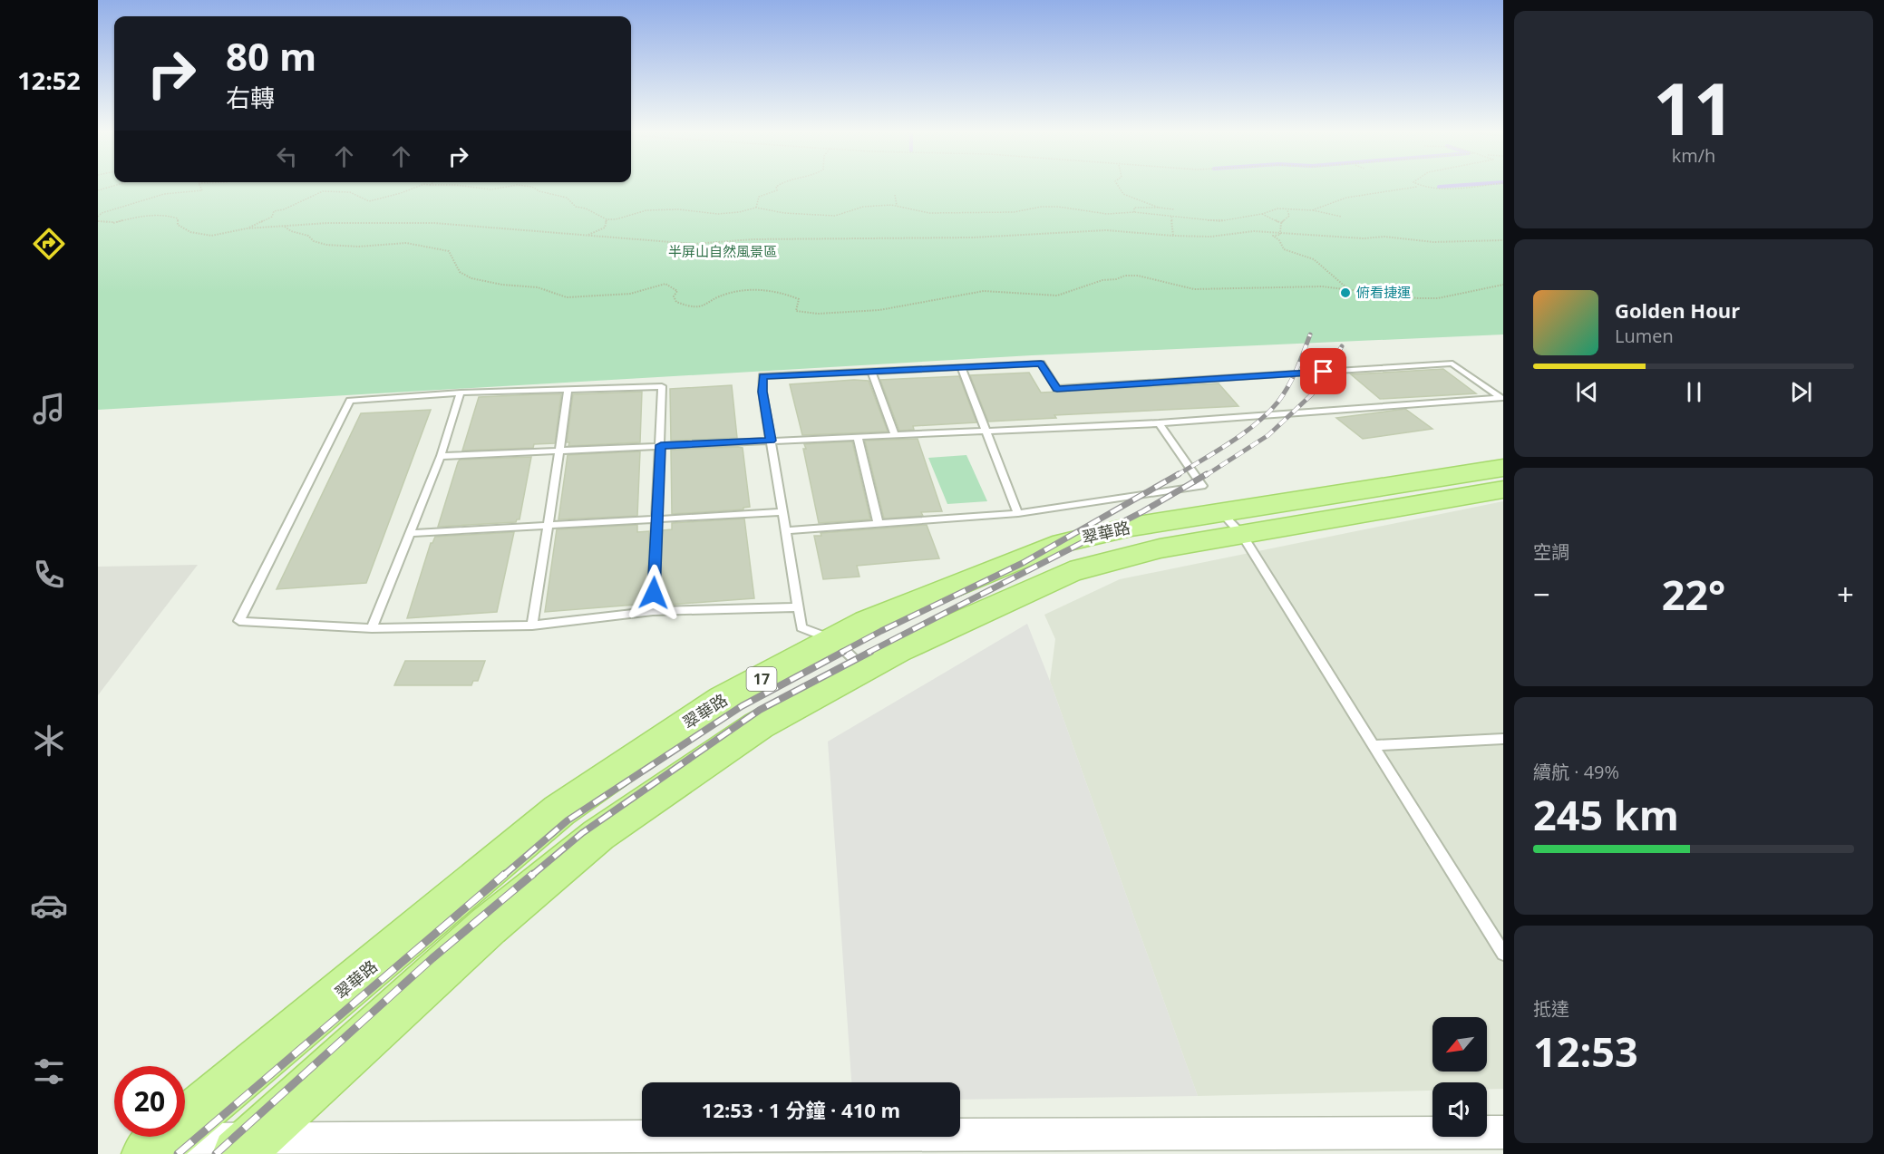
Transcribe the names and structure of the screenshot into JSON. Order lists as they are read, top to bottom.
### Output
{
  "streets": {
    "main road": ["翠華路", "17"]
  },
  "parks": ["半屏山自然風景區"],
  "places": ["俯看捷運"],
  "north": "bottom left",
  "page": {
    "tabs": "12:52",
    "tile": [
      ["11", "km/h"],
      "空調",
      ["續航 · 49%", "245 km"],
      ["抵達", "12:53"]
    ],
    "turn": ["80 m", "右轉"],
    "song": ["Golden Hour", "Lumen"],
    "heat": ["−", "22°", "+"],
    "limit": "20",
    "trip": "12:53 · 1 分鐘 · 410 m"
  }
}
